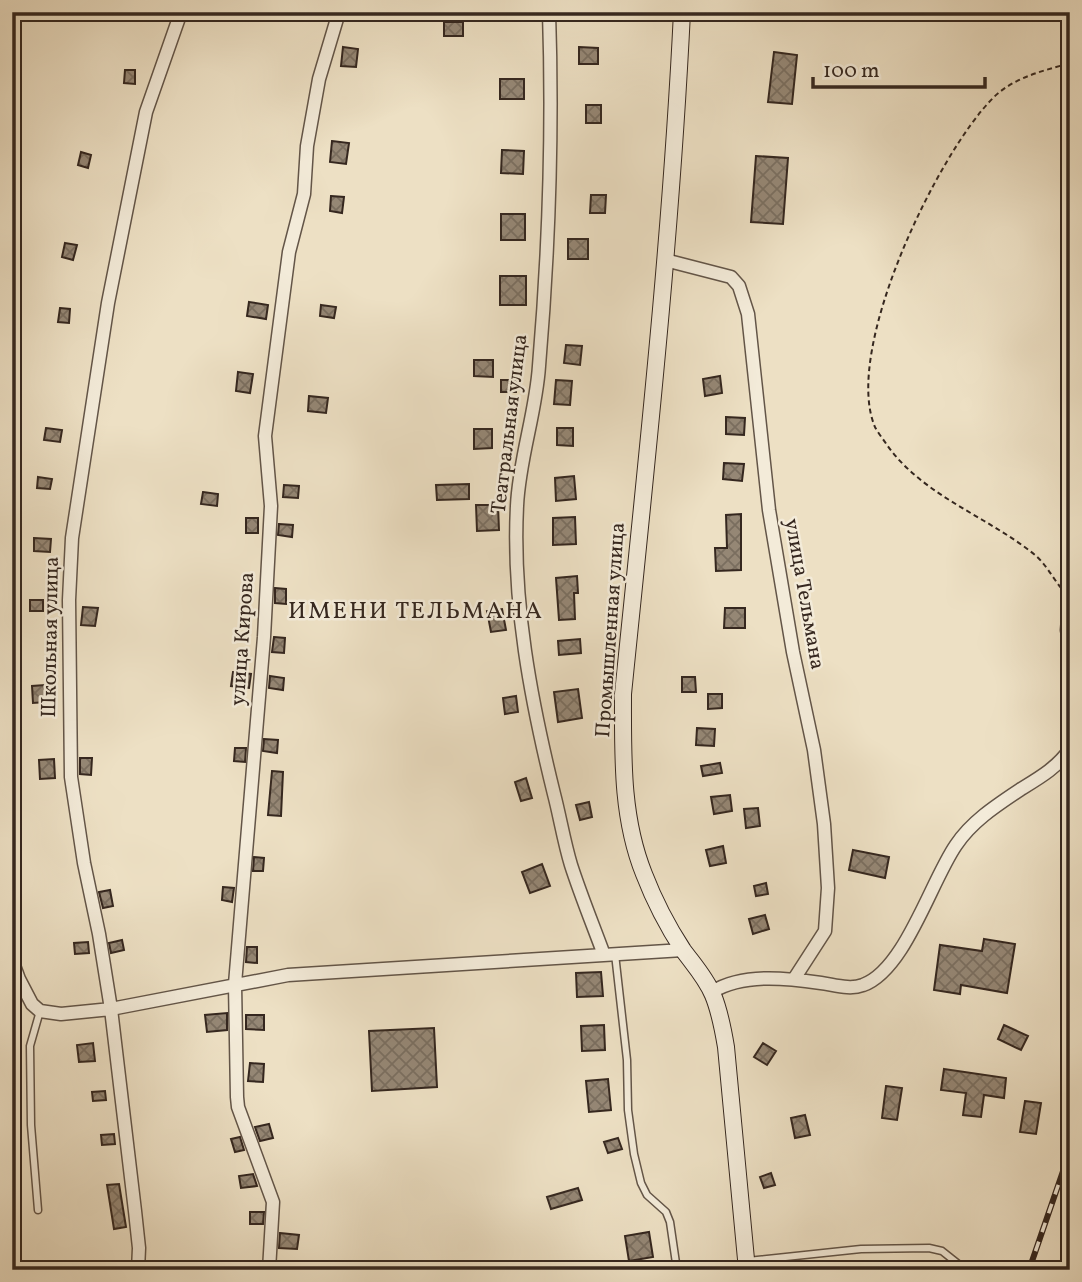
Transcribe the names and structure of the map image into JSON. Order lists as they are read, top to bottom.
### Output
{
  "streets": {
    "street": [
      "Театральная улица",
      "улица Тельмана",
      "Промышленная улица",
      "Школьная улица",
      "улица Кирова"
    ]
  },
  "crossings": [
    ["улица Тельмана", "Промышленная улица"]
  ],
  "districts": ["ИМЕНИ ТЕЛЬМАНА"],
  "scale_bar": "100 m"
}
